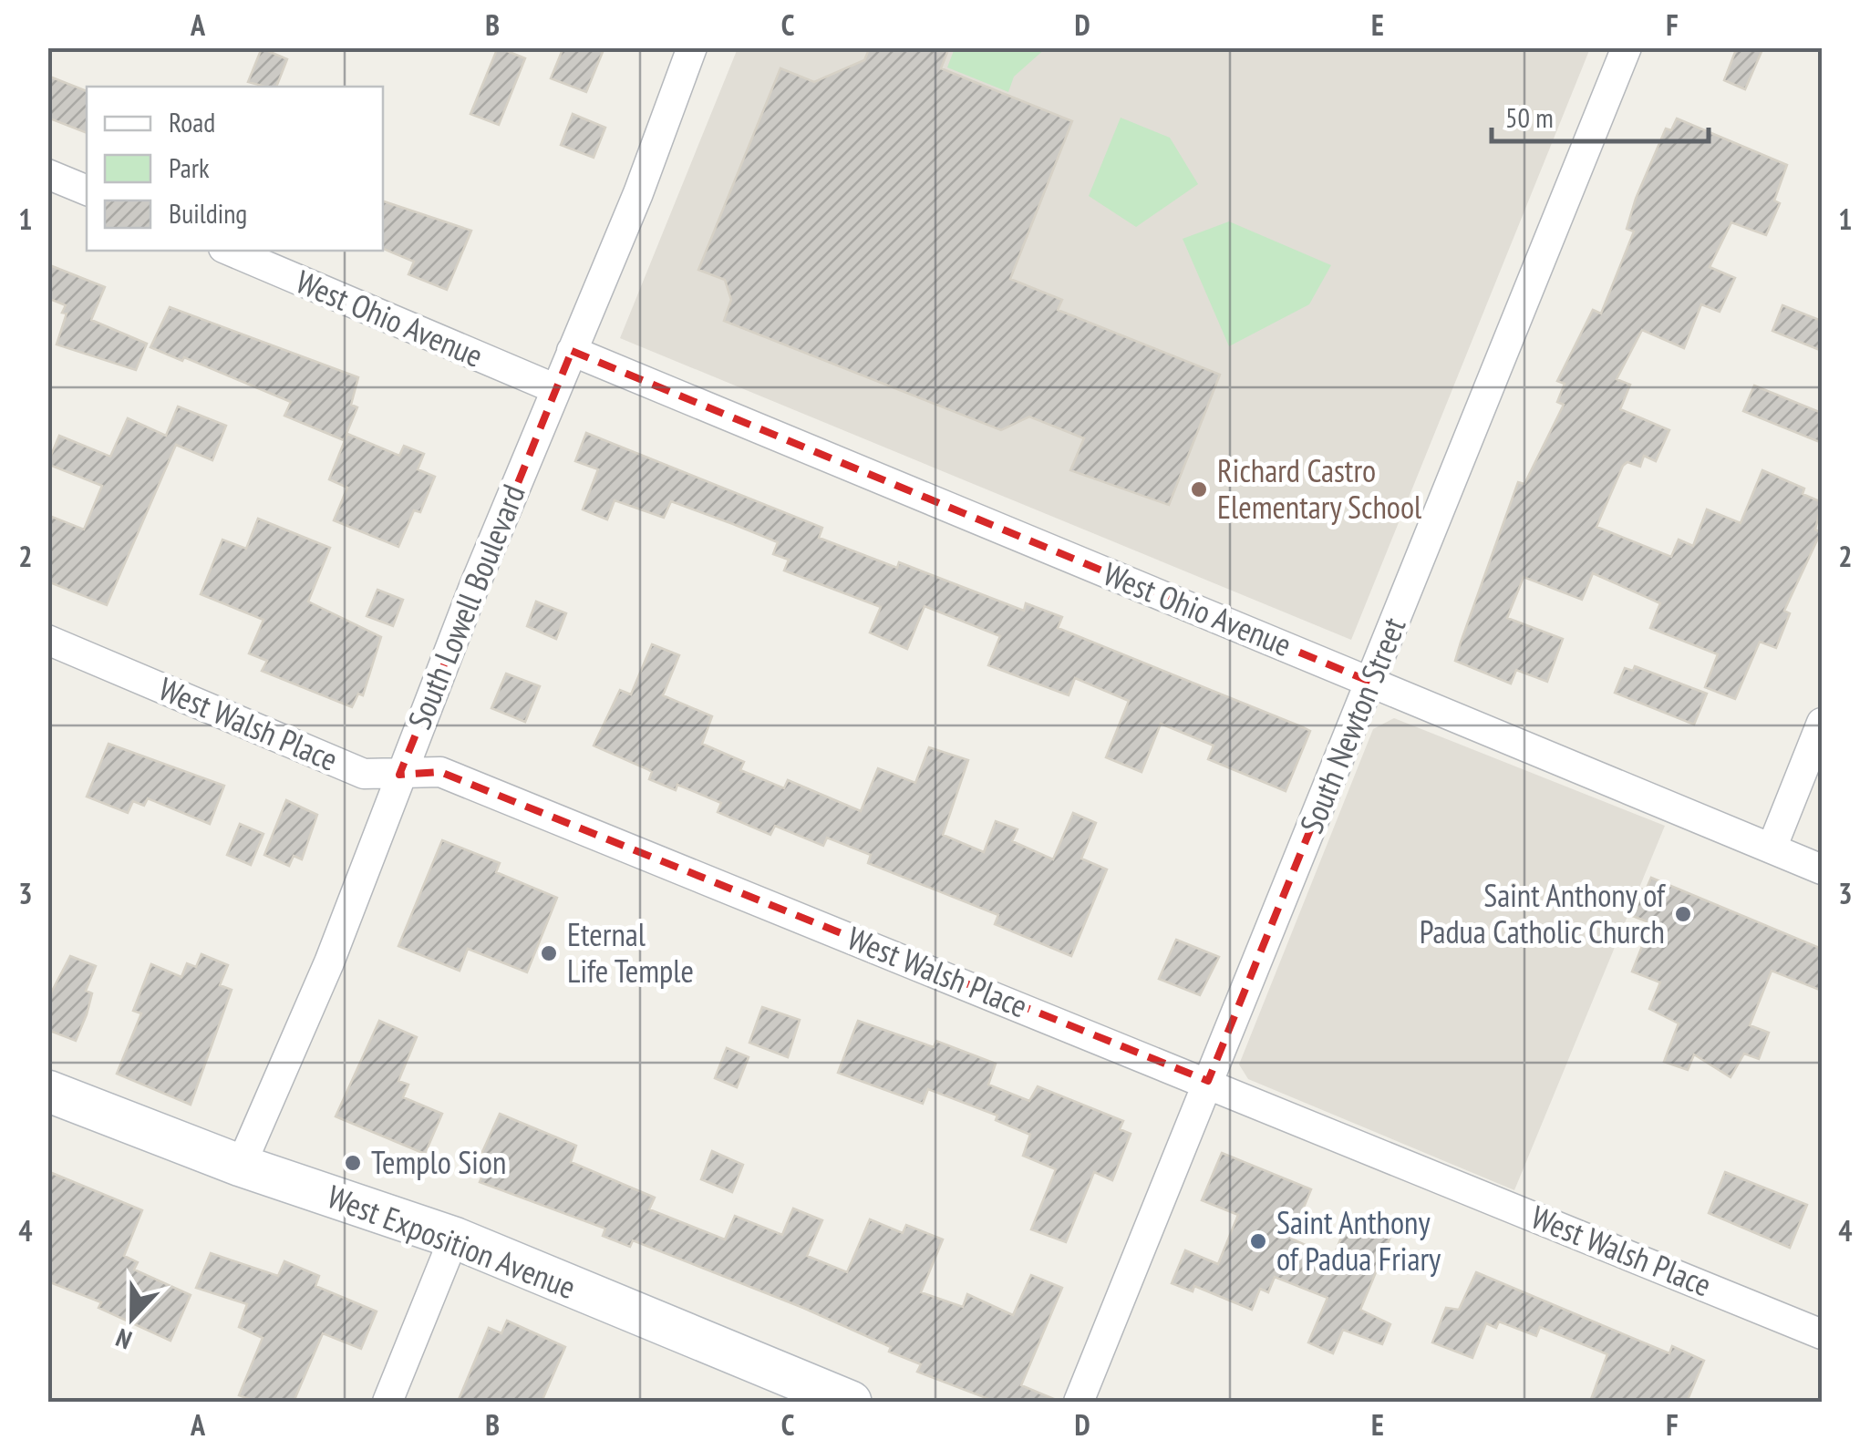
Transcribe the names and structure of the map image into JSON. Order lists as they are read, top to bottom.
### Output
{
  "streets": {
    "street": [
      "West Ohio Avenue",
      "South Lowell Boulevard",
      "West Walsh Place",
      "South Newton Street",
      "West Exposition Avenue"
    ]
  },
  "crossings": [
    ["West Ohio Avenue", "South Lowell Boulevard"],
    ["West Ohio Avenue", "South Newton Street"],
    ["South Lowell Boulevard", "West Walsh Place"],
    ["South Lowell Boulevard", "West Exposition Avenue"],
    ["West Walsh Place", "South Newton Street"]
  ],
  "places": [
    "Richard Castro Elementary School",
    "Saint Anthony of Padua Catholic Church",
    "Eternal Life Temple",
    "Templo Sion",
    "Saint Anthony of Padua Friary"
  ],
  "legend": ["Road", "Park", "Building"],
  "scale_bar": "50 m",
  "north": "bottom",
  "grid": {
    "columns": [
      "A",
      "B",
      "C",
      "D",
      "E",
      "F"
    ],
    "rows": [
      "1",
      "2",
      "3",
      "4"
    ]
  }
}
